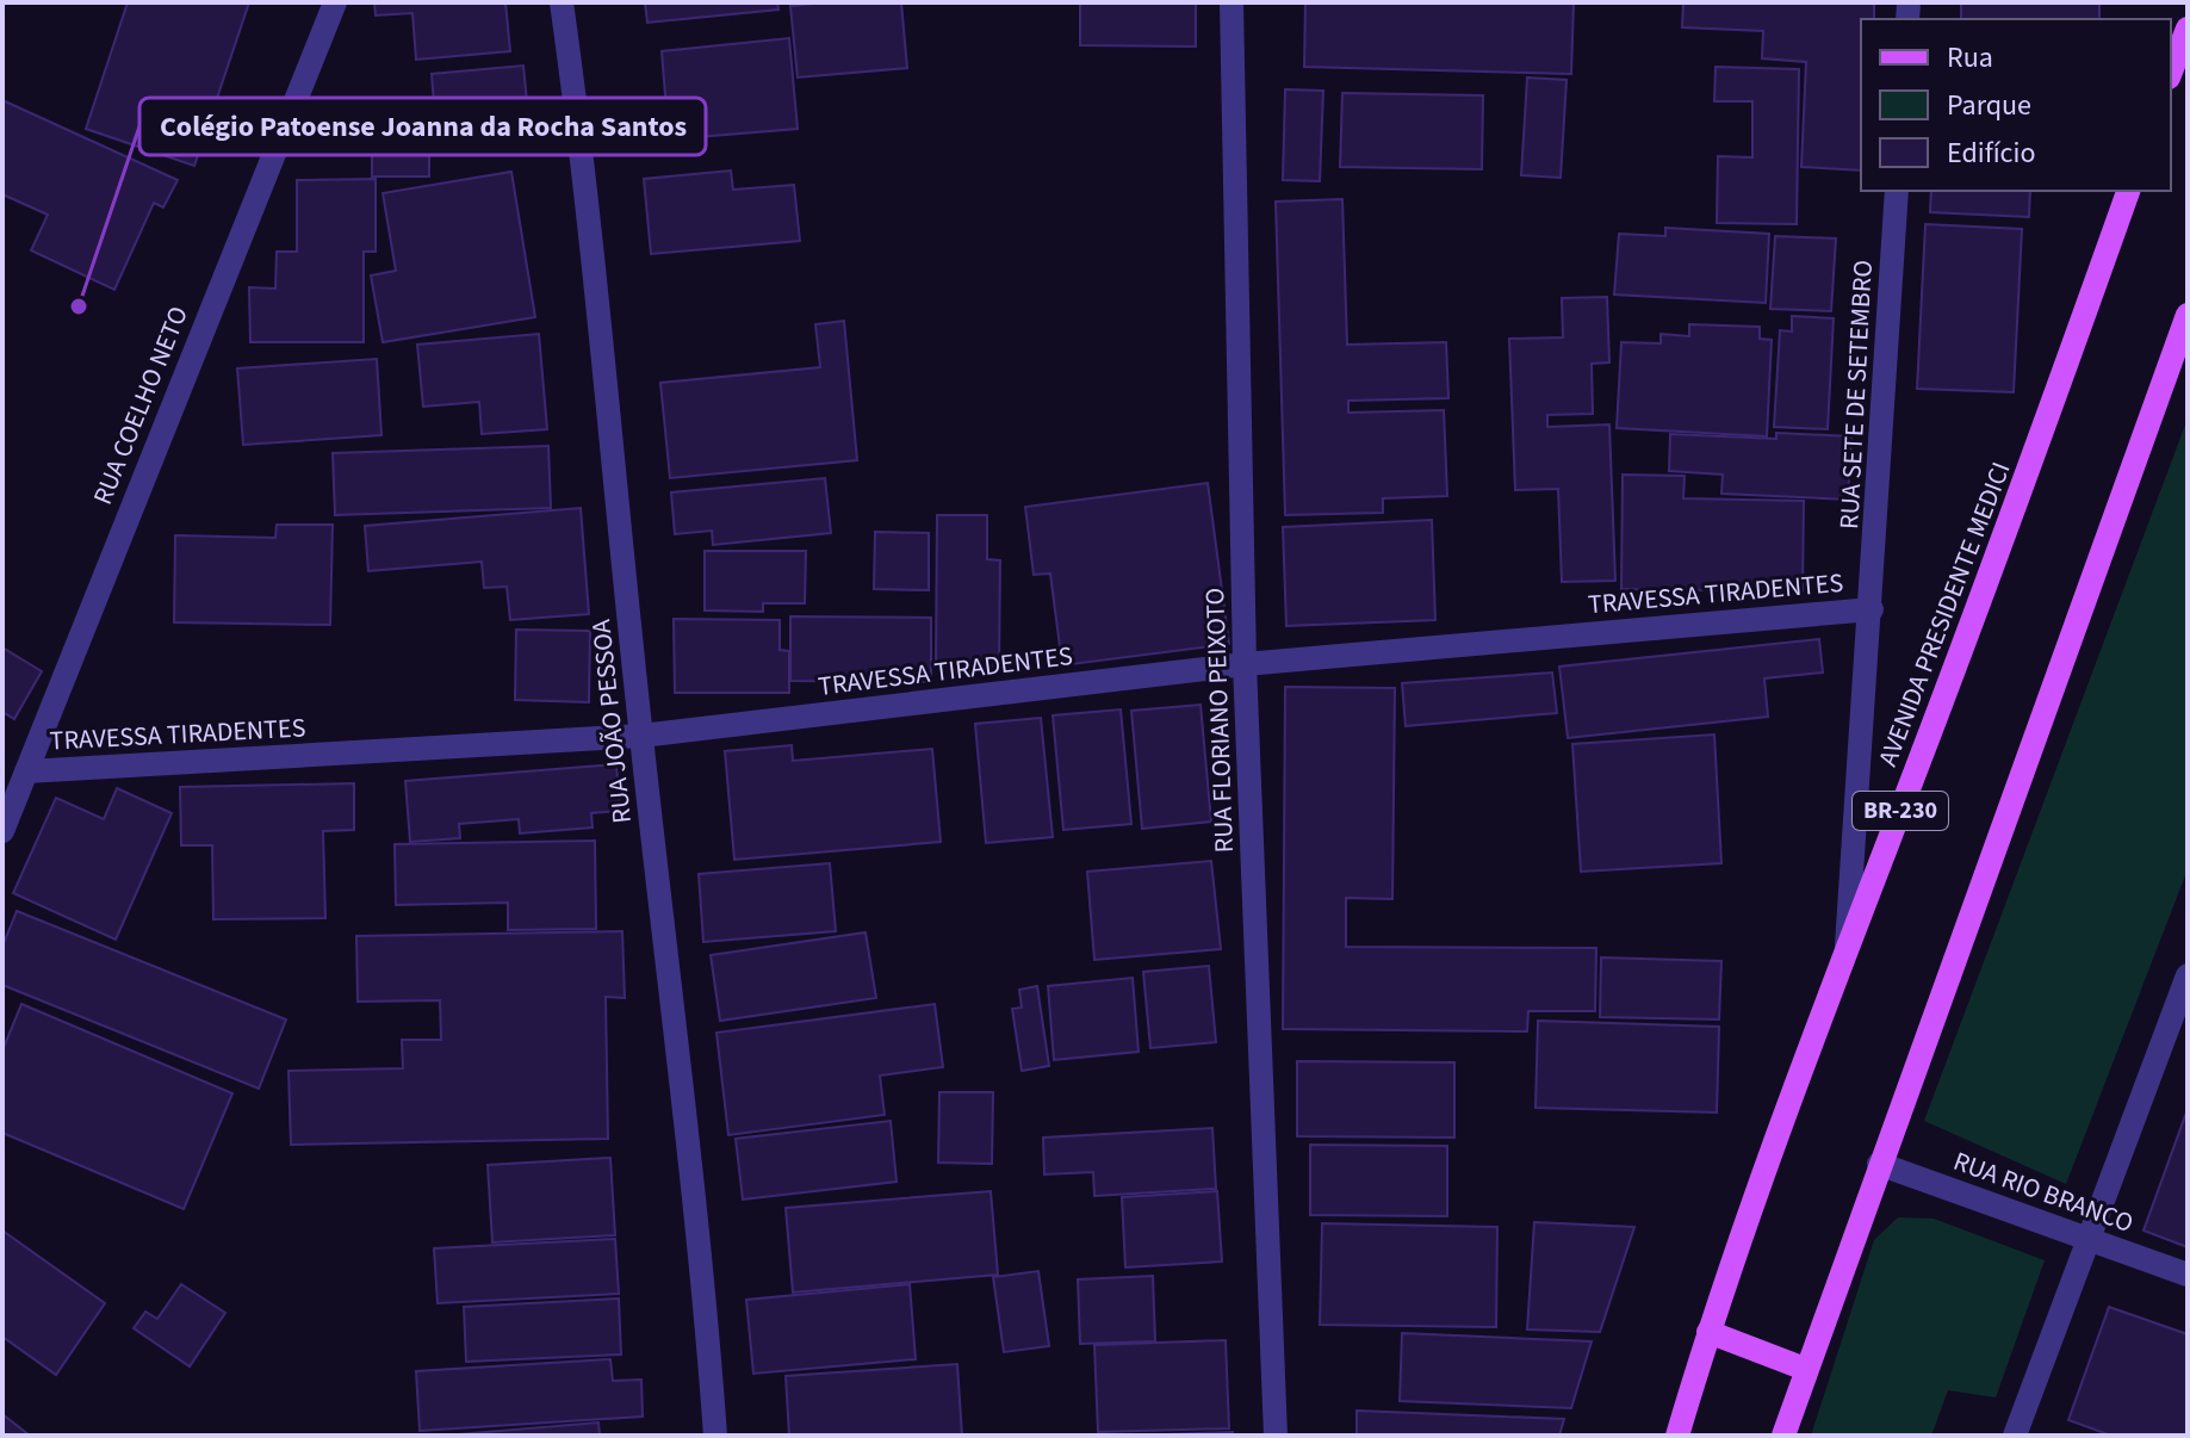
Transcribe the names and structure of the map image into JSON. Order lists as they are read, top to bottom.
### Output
{
  "streets": {
    "main road": ["AVENIDA PRESIDENTE MEDICI", "BR-230"],
    "street": [
      "RUA SETE DE SETEMBRO",
      "RUA COELHO NETO",
      "TRAVESSA TIRADENTES",
      "RUA FLORIANO PEIXOTO",
      "RUA JOÃO PESSOA",
      "RUA RIO BRANCO"
    ]
  },
  "crossings": [
    ["RUA SETE DE SETEMBRO", "TRAVESSA TIRADENTES"],
    ["RUA SETE DE SETEMBRO", "AVENIDA PRESIDENTE MEDICI"],
    ["RUA COELHO NETO", "TRAVESSA TIRADENTES"],
    ["TRAVESSA TIRADENTES", "RUA FLORIANO PEIXOTO"],
    ["TRAVESSA TIRADENTES", "RUA JOÃO PESSOA"]
  ],
  "places": ["Colégio Patoense Joanna da Rocha Santos"],
  "legend": ["Rua", "Parque", "Edifício"]
}
